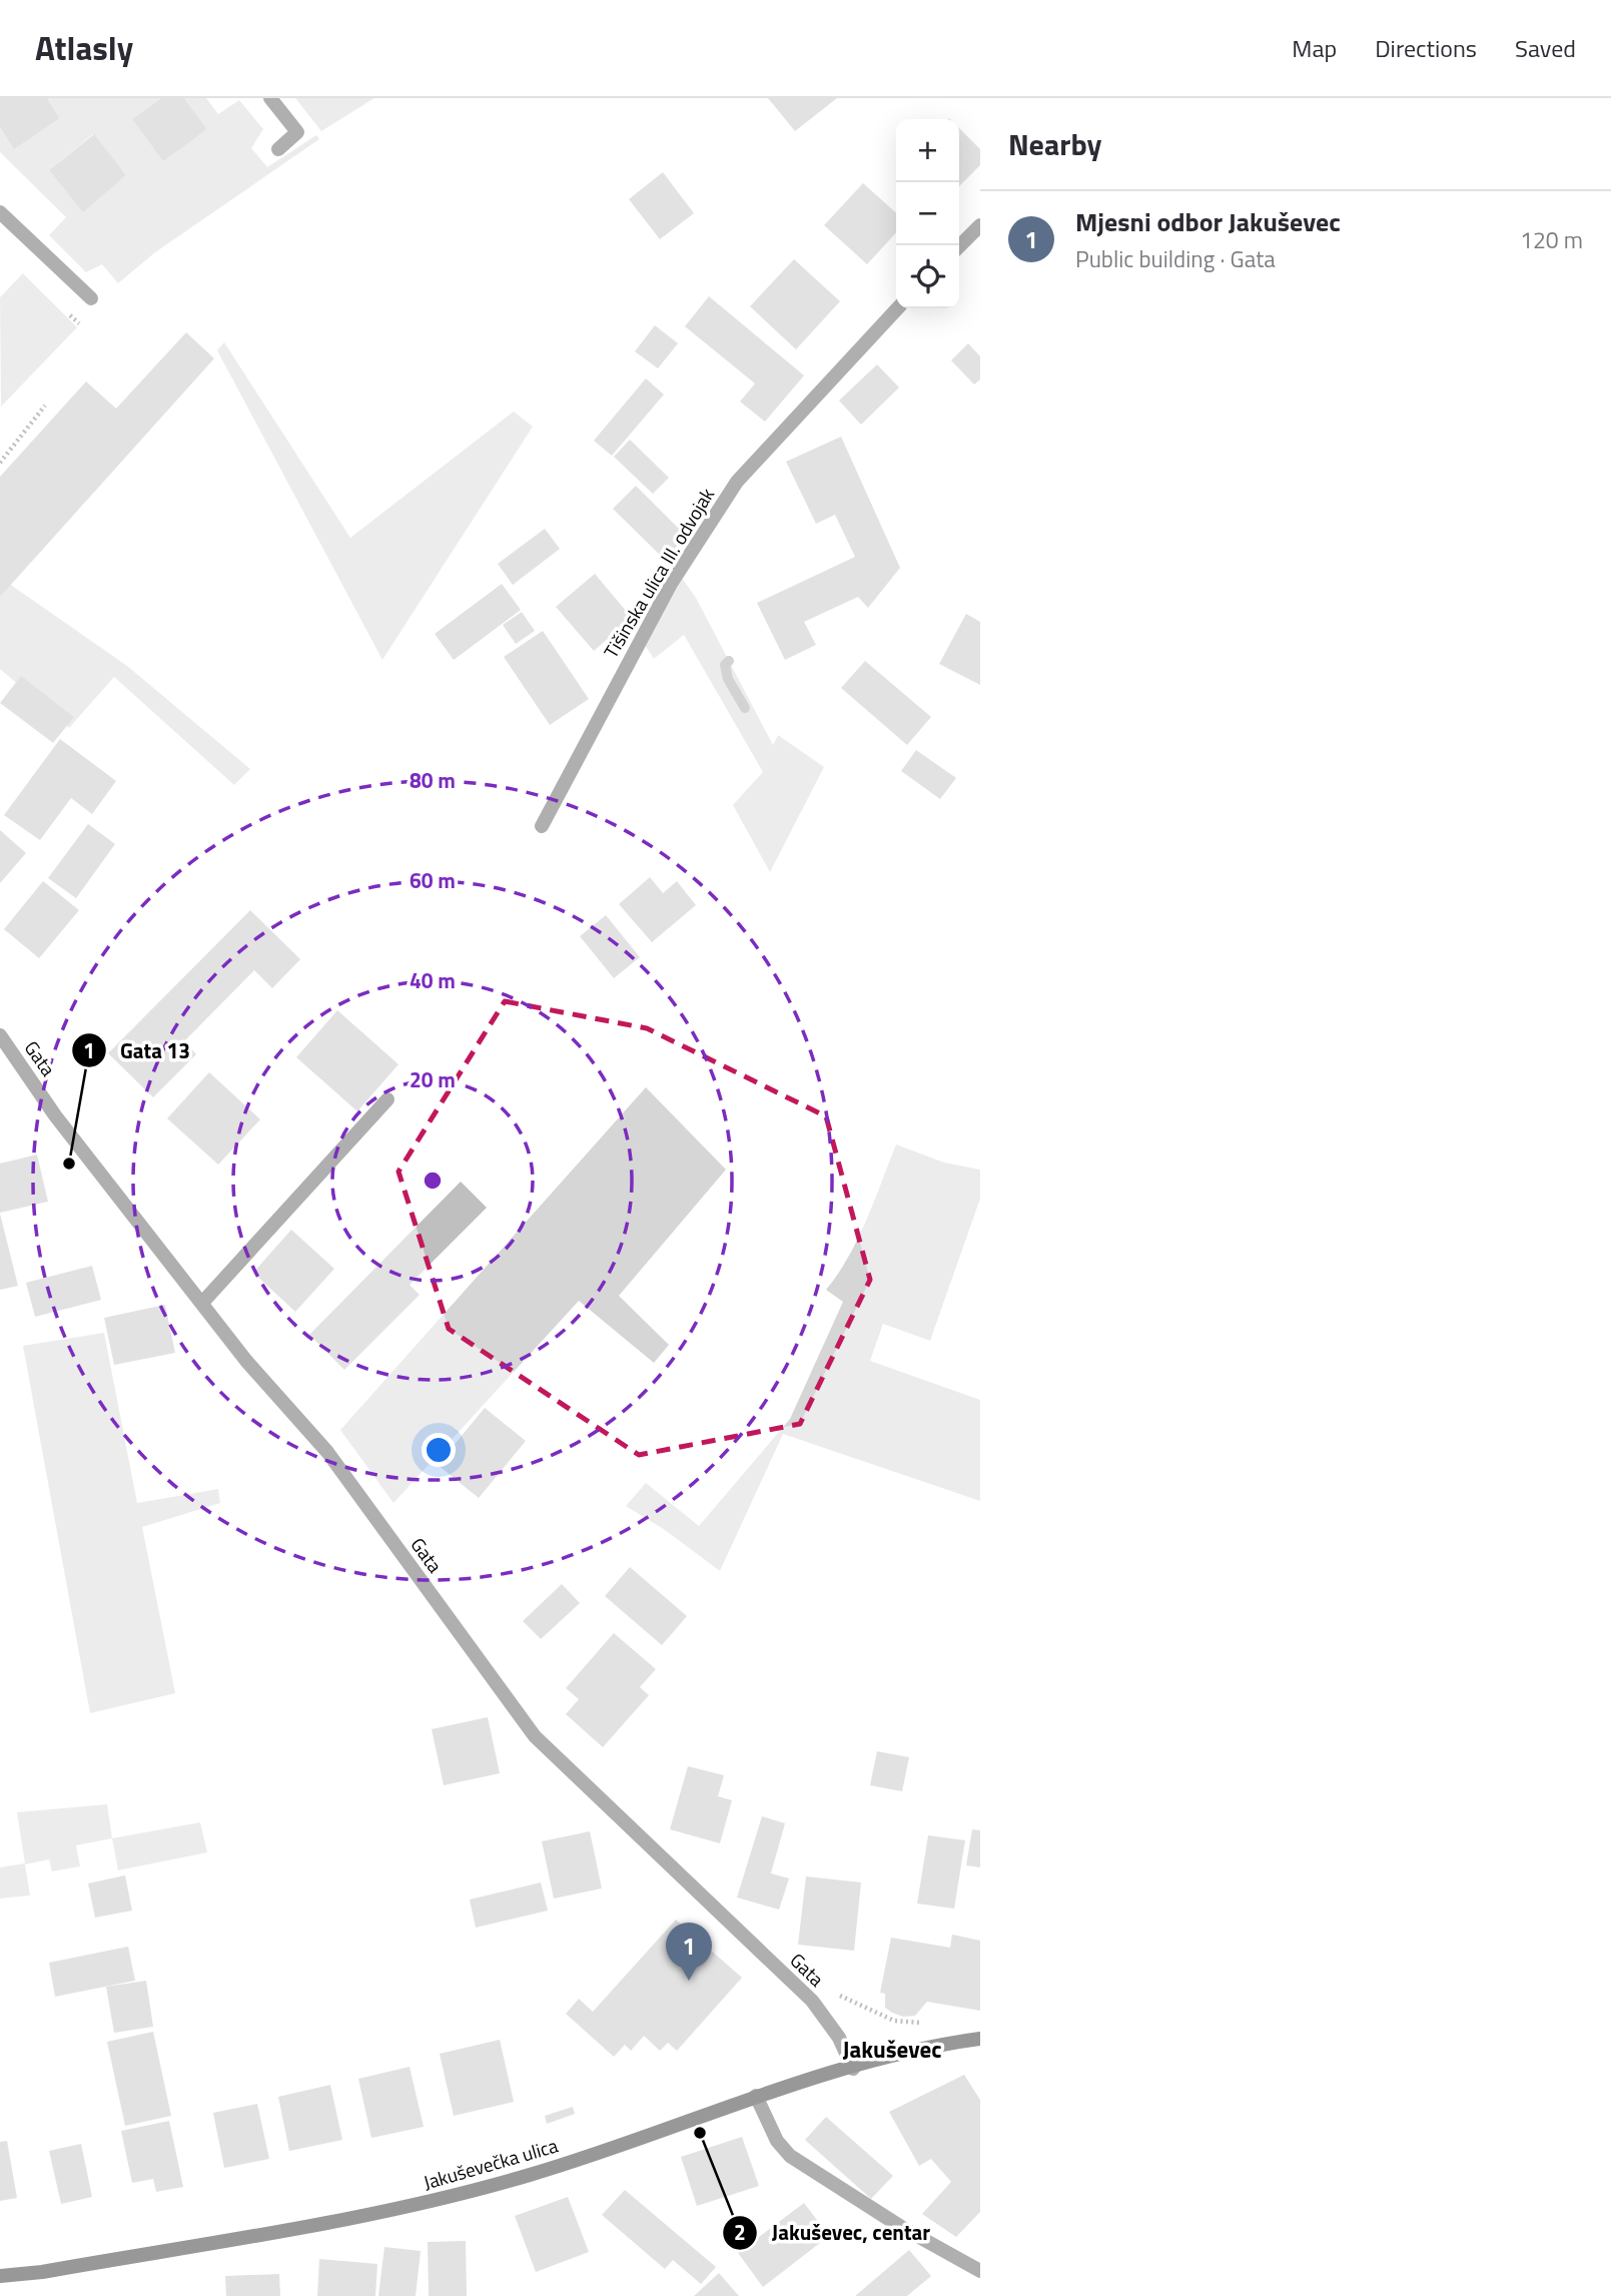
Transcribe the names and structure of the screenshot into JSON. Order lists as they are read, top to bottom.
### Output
{
  "streets": {
    "main road": ["Jakuševečka ulica"],
    "street": ["Tišinska ulica III. odvojak", "Gata"]
  },
  "crossings": [
    ["Gata", "Jakuševečka ulica"]
  ],
  "districts": ["Jakuševec"],
  "places": ["Gata 13", "Jakuševec, centar"],
  "page": {
    "header": "Atlasly",
    "nav": ["Map", "Directions", "Saved"],
    "heading": "Nearby",
    "map_buttons": ["+", "−"],
    "list": [
      {
        "mark": "1",
        "name": "Mjesni odbor Jakuševec",
        "note": "Public building · Gata",
        "value": "120 m"
      }
    ],
    "pins": "1"
  },
  "rings": [
    "80 m",
    "60 m",
    "40 m",
    "20 m"
  ]
}
